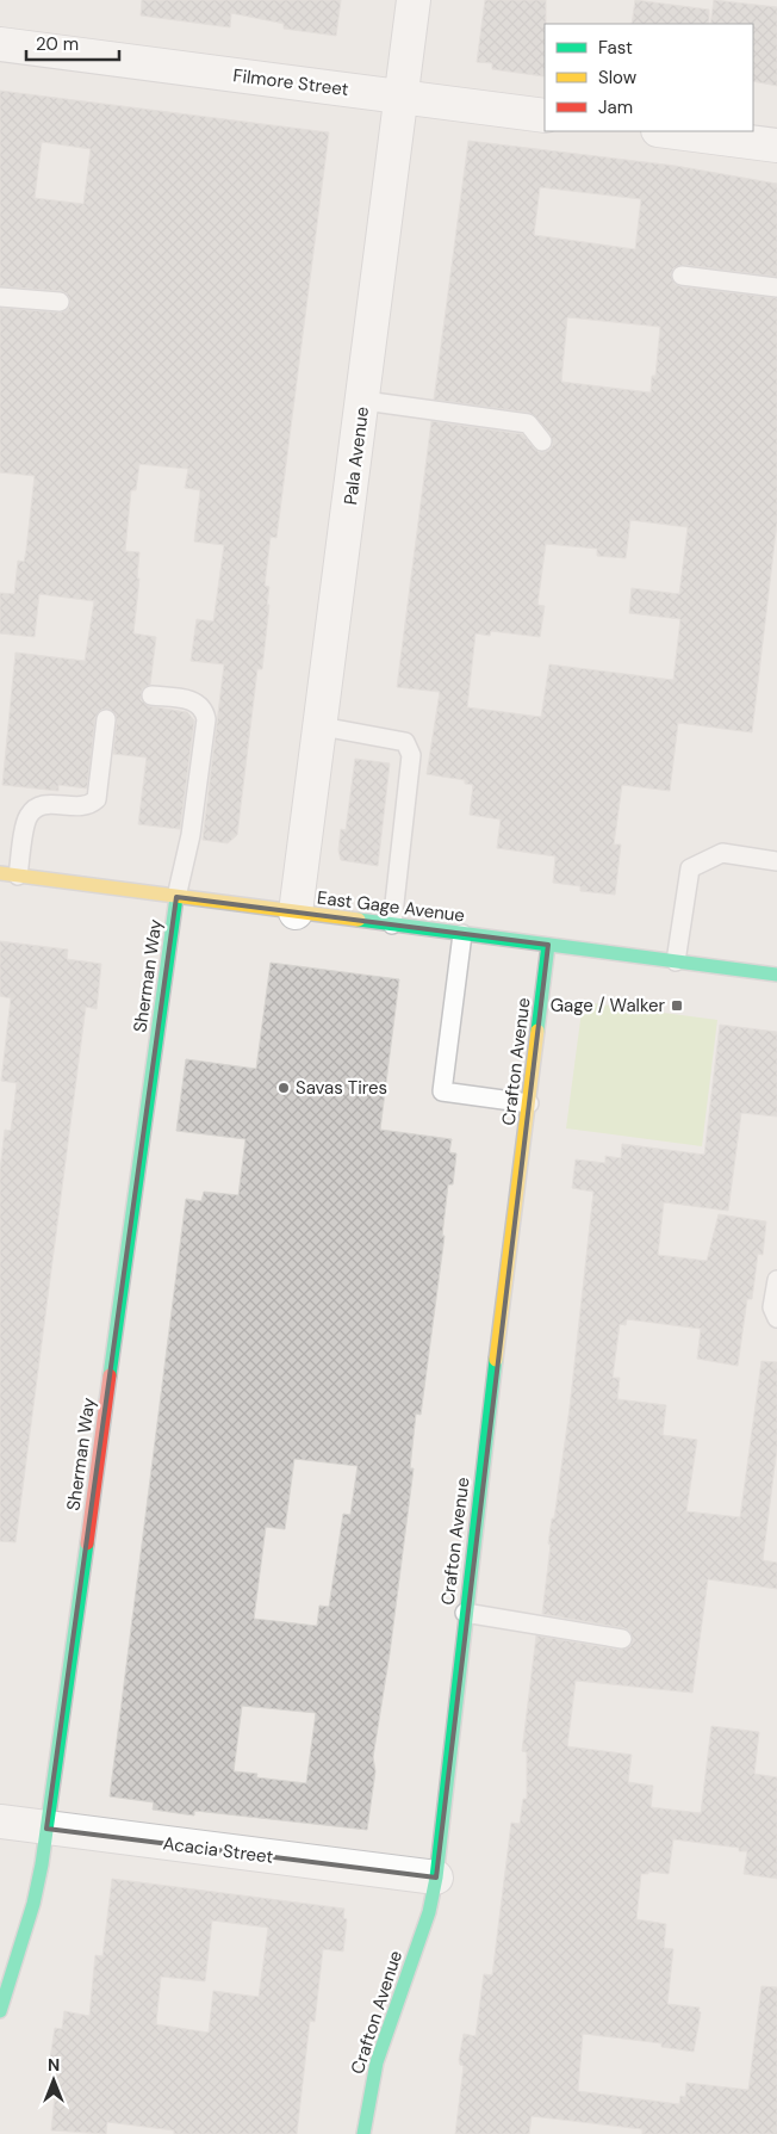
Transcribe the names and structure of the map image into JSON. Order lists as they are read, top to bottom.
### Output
{
  "streets": {
    "street": [
      "Filmore Street",
      "Pala Avenue",
      "East Gage Avenue",
      "Sherman Way",
      "Crafton Avenue",
      "Acacia Street"
    ]
  },
  "crossings": [
    ["Filmore Street", "Pala Avenue"],
    ["Pala Avenue", "East Gage Avenue"],
    ["East Gage Avenue", "Sherman Way"],
    ["East Gage Avenue", "Crafton Avenue"],
    ["Sherman Way", "Acacia Street"],
    ["Crafton Avenue", "Acacia Street"]
  ],
  "places": {
    "transit": ["Gage / Walker"],
    "other": ["Savas Tires"]
  },
  "legend": ["Fast", "Slow", "Jam"],
  "scale_bar": "20 m",
  "north": "top"
}
